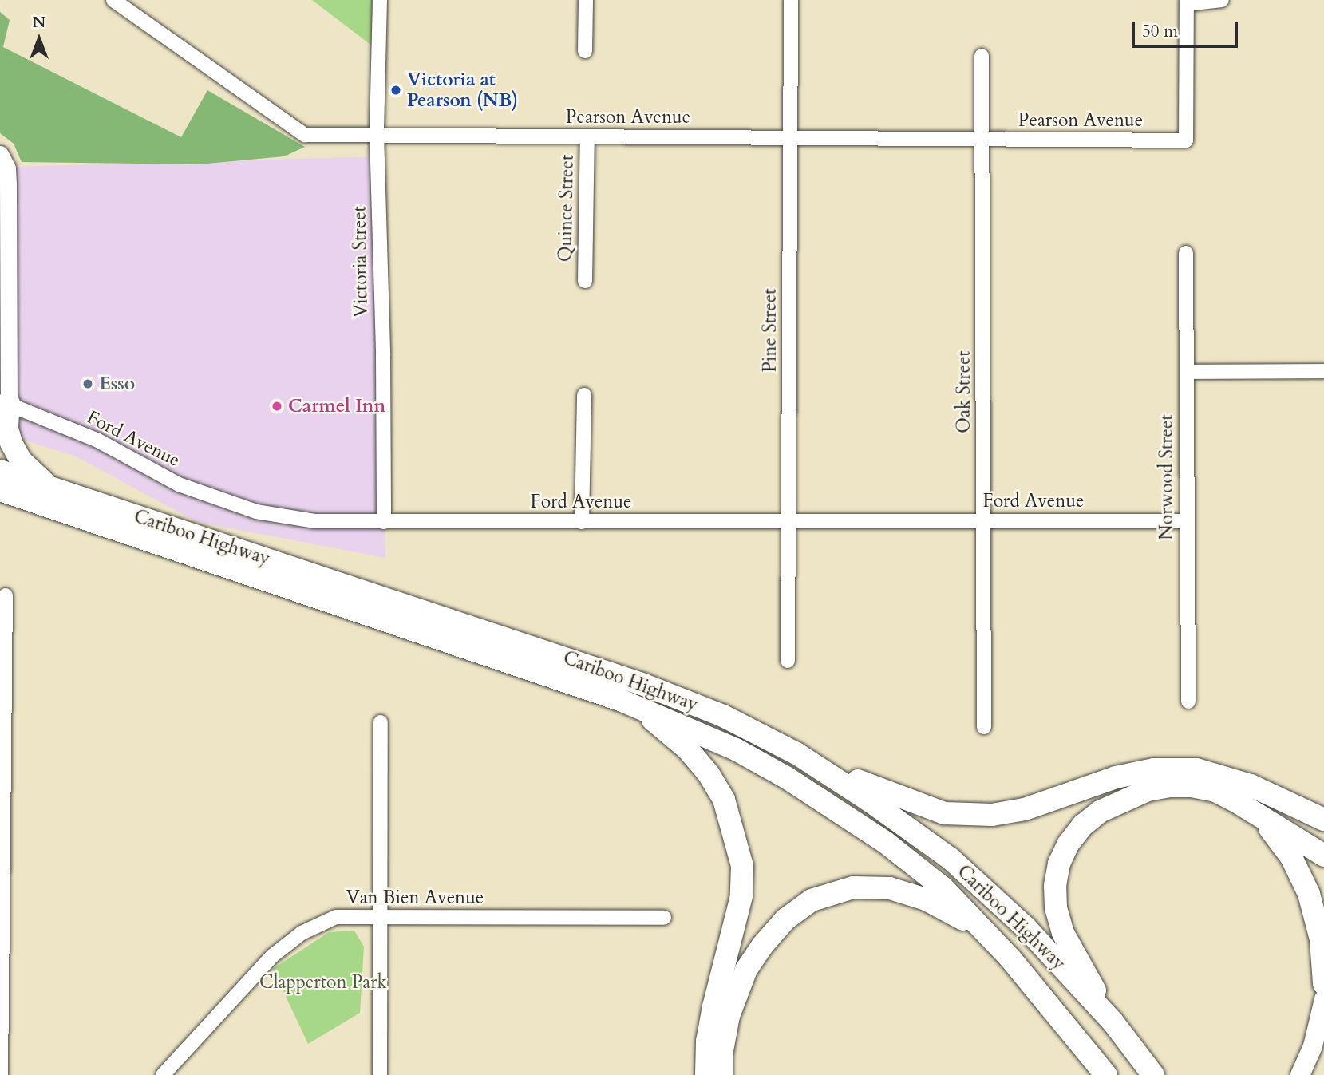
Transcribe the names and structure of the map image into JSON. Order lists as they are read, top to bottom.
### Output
{
  "streets": {
    "highway": ["Cariboo Highway"],
    "street": [
      "Pearson Avenue",
      "Quince Street",
      "Victoria Street",
      "Pine Street",
      "Oak Street",
      "Ford Avenue",
      "Norwood Street",
      "Van Bien Avenue"
    ]
  },
  "crossings": [
    ["Pearson Avenue", "Quince Street"],
    ["Pearson Avenue", "Victoria Street"],
    ["Pearson Avenue", "Pine Street"],
    ["Pearson Avenue", "Oak Street"],
    ["Victoria Street", "Ford Avenue"],
    ["Pine Street", "Ford Avenue"],
    ["Oak Street", "Ford Avenue"],
    ["Ford Avenue", "Norwood Street"]
  ],
  "parks": ["Clapperton Park"],
  "places": ["Victoria at Pearson (NB)", "Esso", "Carmel Inn"],
  "scale_bar": "50 m",
  "north": "top"
}
